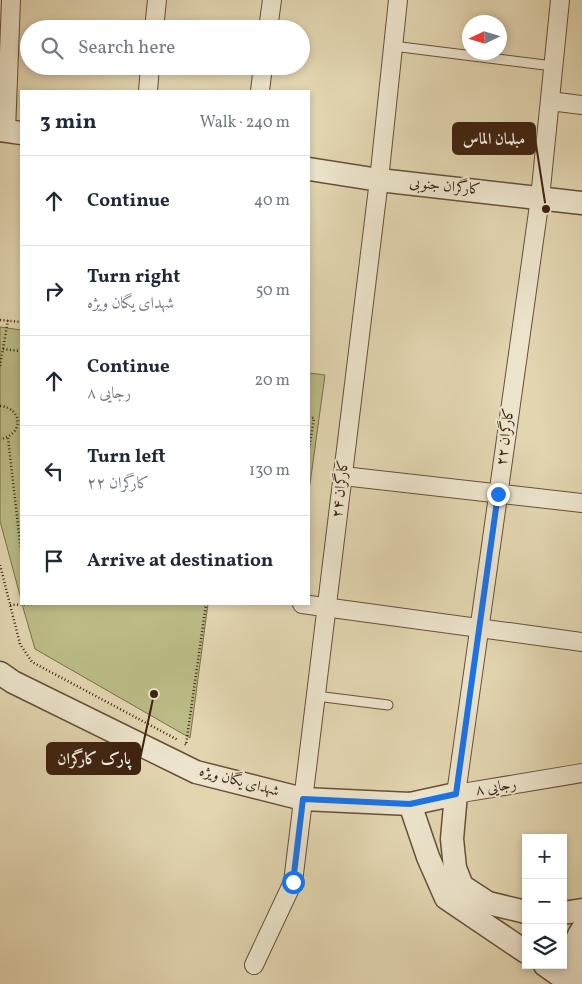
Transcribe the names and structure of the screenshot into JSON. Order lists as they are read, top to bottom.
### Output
{
  "streets": {
    "street": [
      "کارگران جنوبی",
      "کارگران ۲۲",
      "کارگران ۲۴",
      "شهدای یگان ویژه",
      "رجایی ۸"
    ]
  },
  "crossings": [
    ["کارگران جنوبی", "کارگران ۲۲"],
    ["کارگران جنوبی", "کارگران ۲۴"],
    ["کارگران ۲۲", "رجایی ۸"],
    ["کارگران ۲۴", "شهدای یگان ویژه"],
    ["شهدای یگان ویژه", "رجایی ۸"]
  ],
  "places": ["مبلمان الماس", "پارک کارگران"],
  "north": "left",
  "page": {
    "search": "Search here",
    "heading": ["3 min", "Walk · 240 m"],
    "list": [
      ["Continue", "40 m"],
      ["Turn right", "شهدای یگان ویژه", "50 m"],
      ["Continue", "رجایی ۸", "20 m"],
      ["Turn left", "کارگران ۲۲", "130 m"],
      "Arrive at destination"
    ],
    "map_buttons": ["+", "−"]
  }
}
